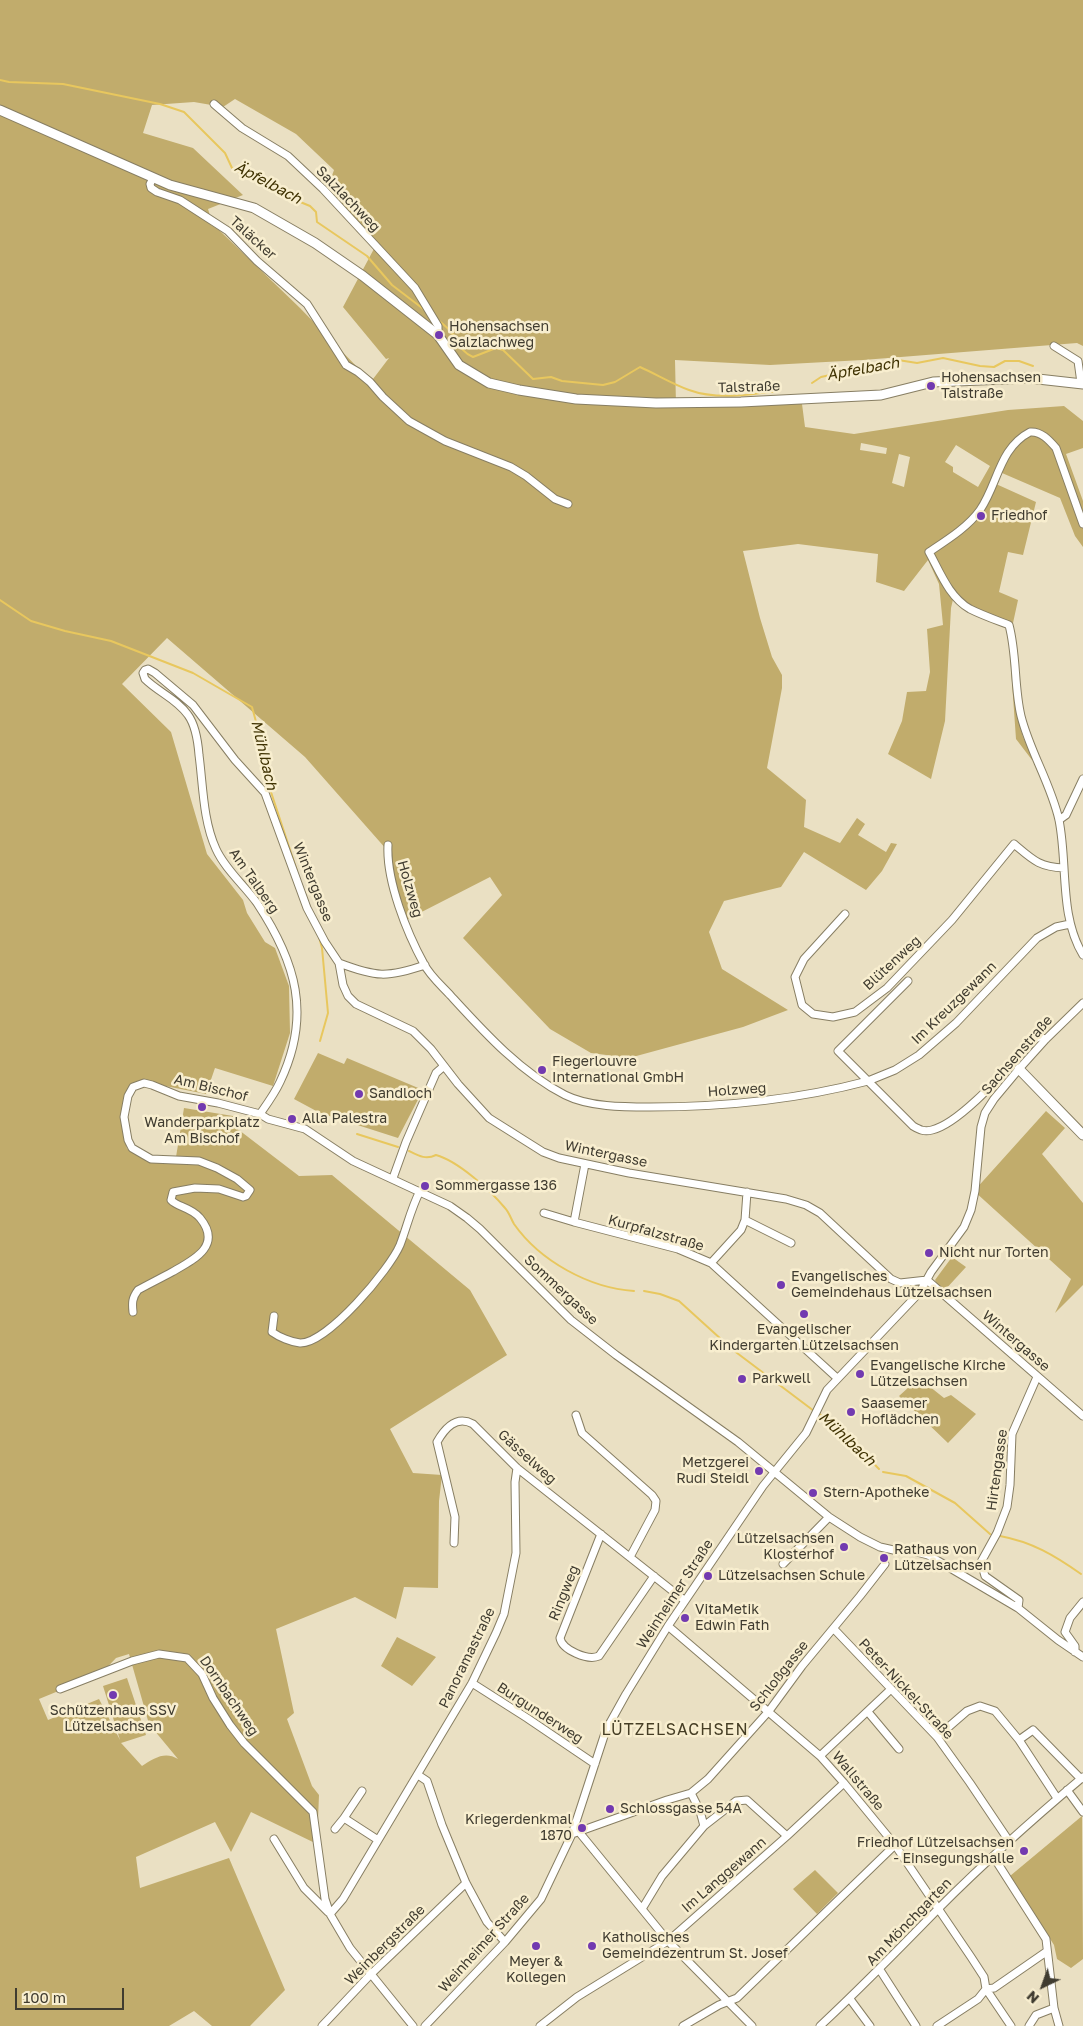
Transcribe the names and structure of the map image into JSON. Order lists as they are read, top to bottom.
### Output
{
  "streets": {
    "street": [
      "Salzlachweg",
      "Taläcker",
      "Talstraße",
      "Am Talberg",
      "Wintergasse",
      "Holzweg",
      "Blütenweg",
      "Im Kreuzgewann",
      "Sachsenstraße",
      "Am Bischof",
      "Kurpfalzstraße",
      "Sommergasse",
      "Gässelweg",
      "Hirtengasse",
      "Ringweg",
      "Weinheimer Straße",
      "Panoramastraße",
      "Schloßgasse",
      "Peter-Nickel-Straße",
      "Dornbachweg",
      "Burgunderweg",
      "Wallstraße",
      "Im Langgewann",
      "Am Mönchgarten",
      "Weinbergstraße"
    ]
  },
  "crossings": [
    ["Salzlachweg", "Taläcker"],
    ["Salzlachweg", "Talstraße"],
    ["Taläcker", "Talstraße"],
    ["Am Talberg", "Wintergasse"],
    ["Am Talberg", "Am Bischof"],
    ["Am Talberg", "Sommergasse"],
    ["Wintergasse", "Hirtengasse"],
    ["Wintergasse", "Weinheimer Straße"],
    ["Holzweg", "Im Kreuzgewann"],
    ["Sachsenstraße", "Weinheimer Straße"],
    ["Am Bischof", "Sommergasse"],
    ["Kurpfalzstraße", "Weinheimer Straße"],
    ["Sommergasse", "Hirtengasse"],
    ["Sommergasse", "Weinheimer Straße"],
    ["Sommergasse", "Schloßgasse"],
    ["Gässelweg", "Ringweg"],
    ["Gässelweg", "Weinheimer Straße"],
    ["Gässelweg", "Panoramastraße"],
    ["Weinheimer Straße", "Schloßgasse"],
    ["Weinheimer Straße", "Burgunderweg"],
    ["Weinheimer Straße", "Wallstraße"],
    ["Panoramastraße", "Dornbachweg"],
    ["Panoramastraße", "Burgunderweg"],
    ["Schloßgasse", "Peter-Nickel-Straße"],
    ["Schloßgasse", "Wallstraße"],
    ["Peter-Nickel-Straße", "Am Mönchgarten"],
    ["Dornbachweg", "Weinbergstraße"],
    ["Wallstraße", "Im Langgewann"],
    ["Wallstraße", "Am Mönchgarten"]
  ],
  "districts": ["LÜTZELSACHSEN"],
  "water": ["Äpfelbach", "Mühlbach"],
  "places": [
    "Hohensachsen Salzlachweg",
    "Hohensachsen Talstraße",
    "Friedhof",
    "Fiegerlouvre International GmbH",
    "Sandloch",
    "Wanderparkplatz Am Bischof",
    "Alla Palestra",
    "Sommergasse 136",
    "Nicht nur Torten",
    "Evangelisches Gemeindehaus Lützelsachsen",
    "Evangelischer Kindergarten Lützelsachsen",
    "Evangelische Kirche Lützelsachsen",
    "Parkwell",
    "Saasemer Hoflädchen",
    "Metzgerei Rudi Steidl",
    "Stern-Apotheke",
    "Lützelsachsen Klosterhof",
    "Rathaus von Lützelsachsen",
    "Lützelsachsen Schule",
    "VitaMetik Edwin Fath",
    "Schützenhaus SSV Lützelsachsen",
    "Schlossgasse 54A",
    "Kriegerdenkmal 1870",
    "Friedhof Lützelsachsen - Einsegungshalle",
    "Meyer & Kollegen",
    "Katholisches Gemeindezentrum St. Josef"
  ],
  "scale_bar": "100 m",
  "north": "bottom left"
}
